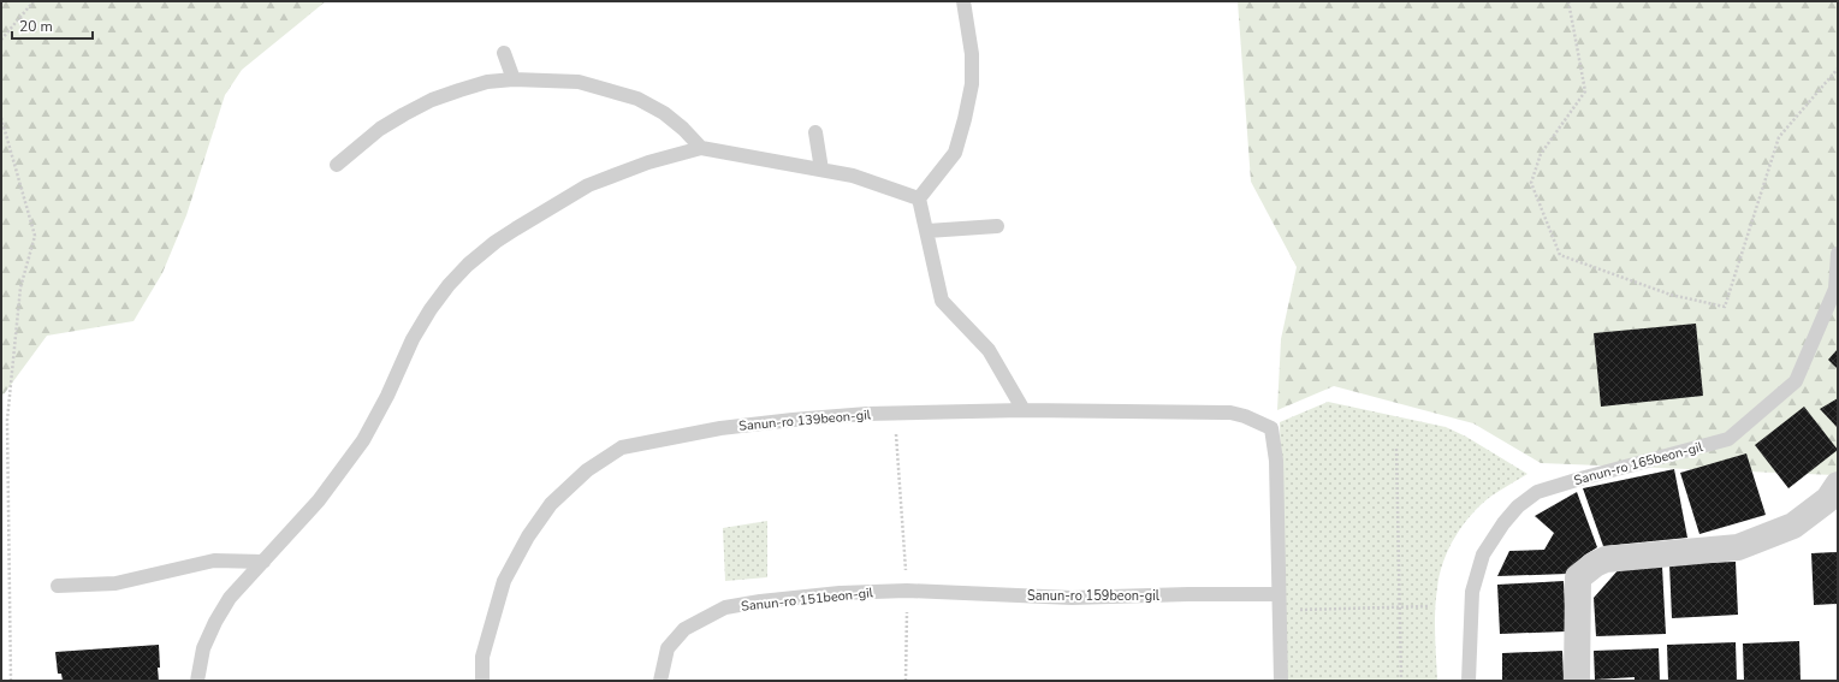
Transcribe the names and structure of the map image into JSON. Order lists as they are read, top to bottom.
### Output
{
  "streets": {
    "lane": [
      "Sanun-ro 139beon-gil",
      "Sanun-ro 165beon-gil",
      "Sanun-ro 159beon-gil",
      "Sanun-ro 151beon-gil"
    ]
  },
  "crossings": [
    ["Sanun-ro 139beon-gil", "Sanun-ro 159beon-gil"],
    ["Sanun-ro 159beon-gil", "Sanun-ro 151beon-gil"]
  ],
  "scale_bar": "20 m"
}
